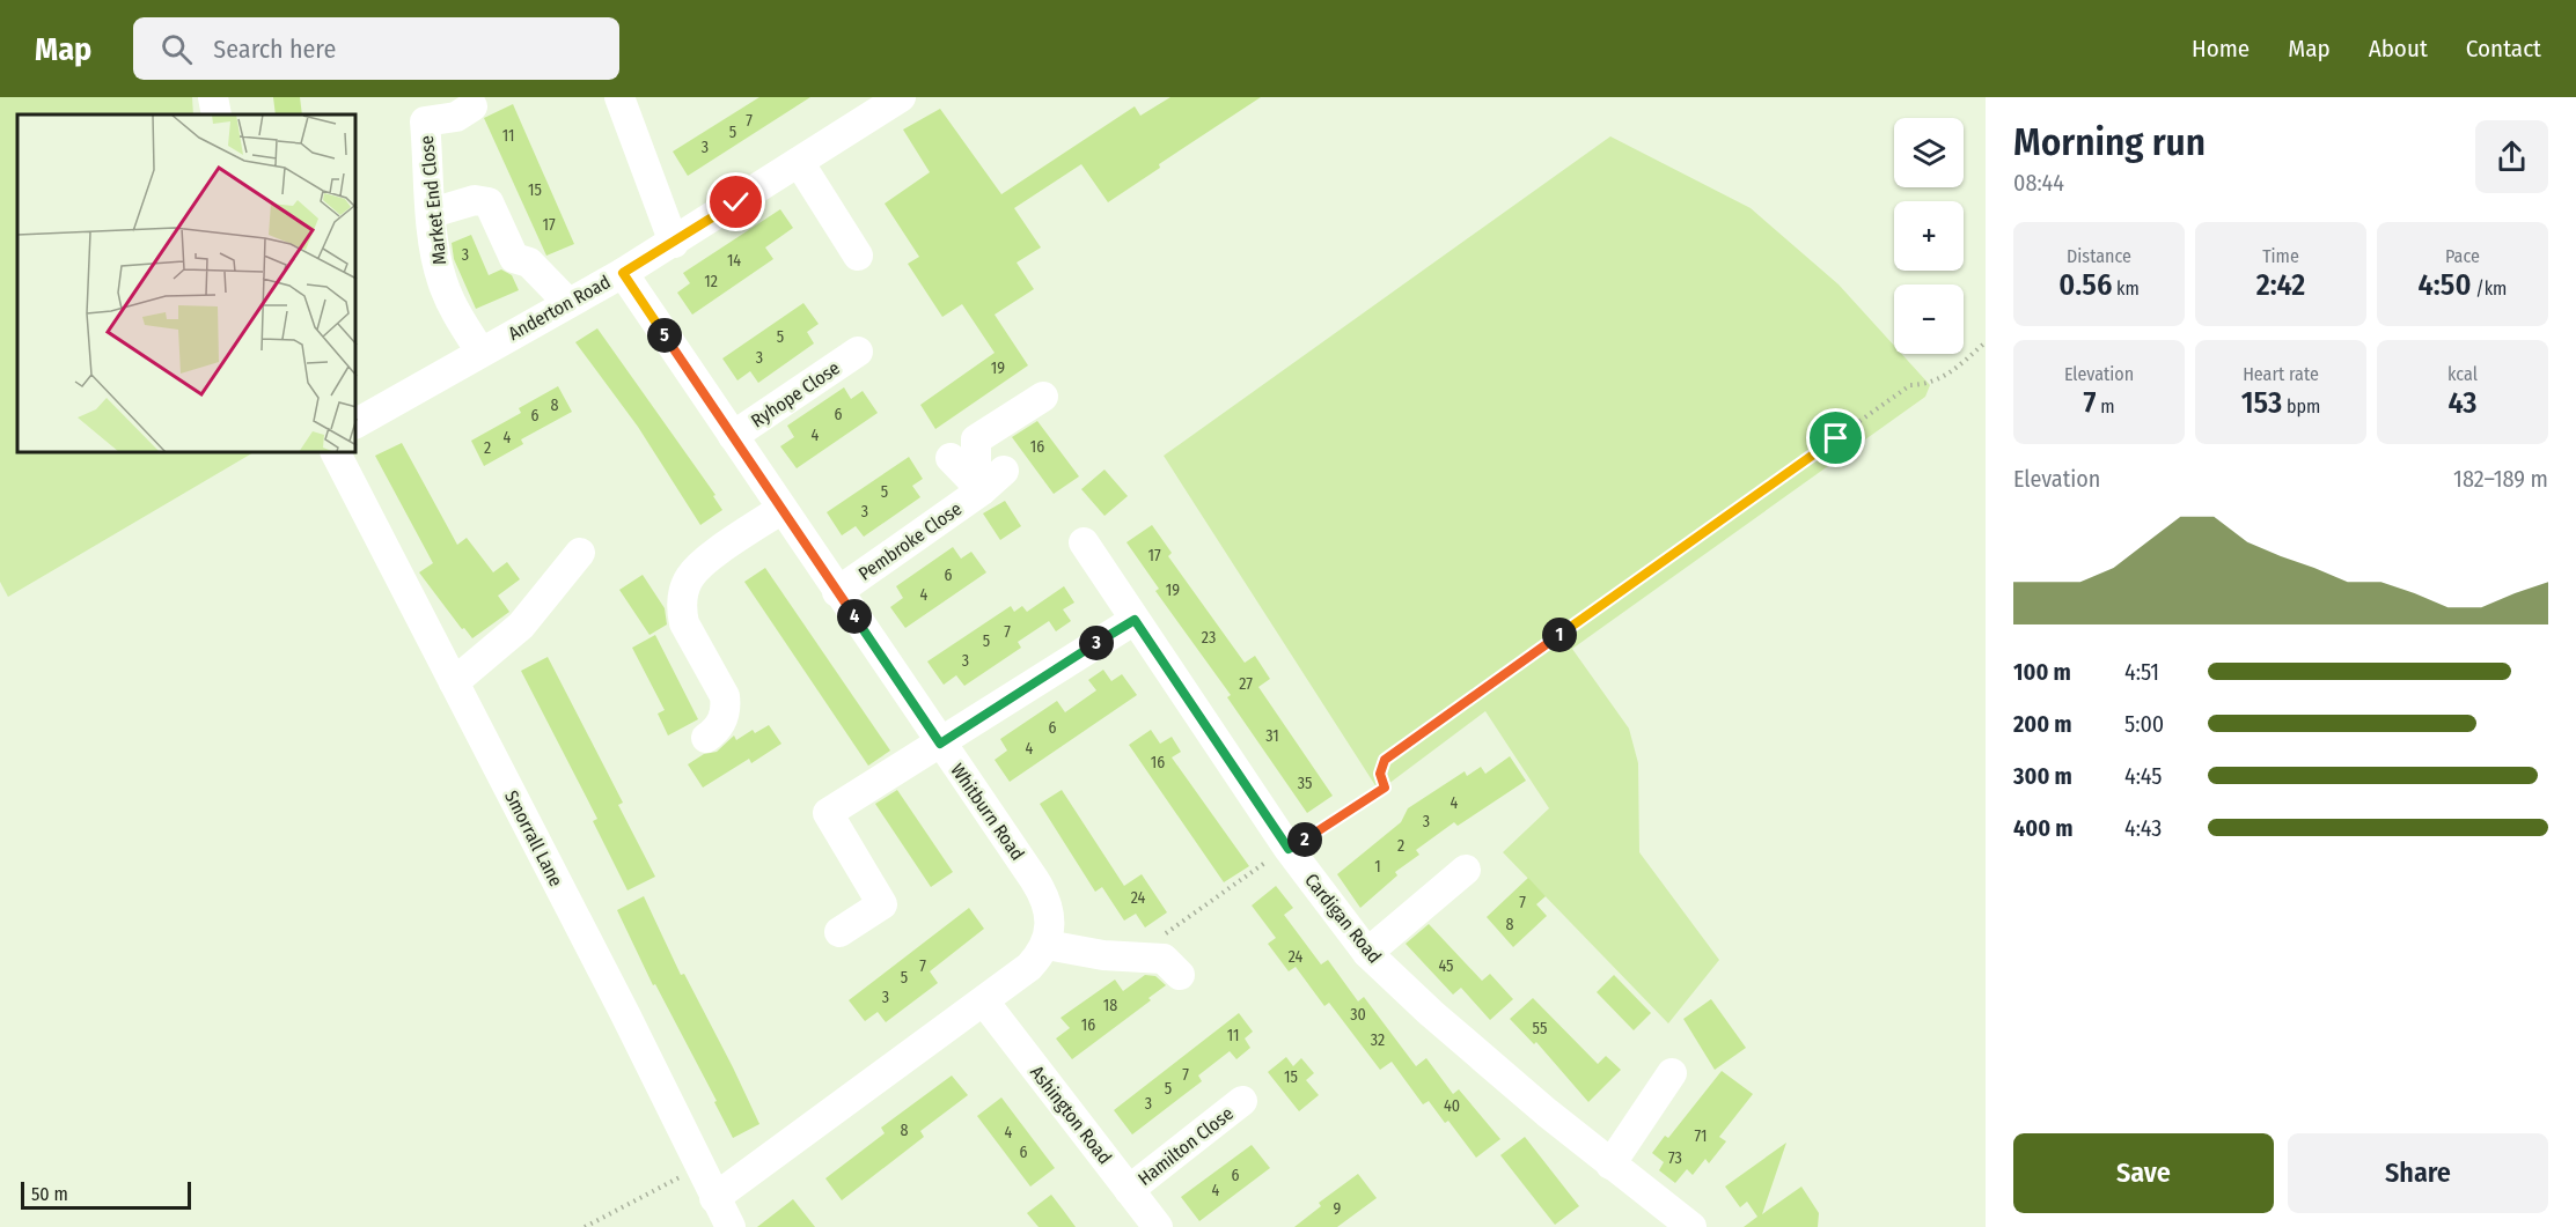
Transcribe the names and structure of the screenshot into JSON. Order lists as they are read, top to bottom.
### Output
{
  "streets": {
    "street": [
      "Market End Close",
      "Anderton Road",
      "Ryhope Close",
      "Pembroke Close",
      "Whitburn Road",
      "Smorrall Lane",
      "Cardigan Road",
      "Ashington Road",
      "Hamilton Close"
    ]
  },
  "crossings": [
    ["Market End Close", "Anderton Road"],
    ["Anderton Road", "Whitburn Road"],
    ["Ryhope Close", "Whitburn Road"],
    ["Pembroke Close", "Whitburn Road"],
    ["Ashington Road", "Hamilton Close"]
  ],
  "house_numbers": [
    "7",
    "5",
    "11",
    "3",
    "15",
    "17",
    "3",
    "14",
    "12",
    "5",
    "3",
    "19",
    "8",
    "6",
    "6",
    "4",
    "4",
    "16",
    "2",
    "5",
    "3",
    "17",
    "6",
    "19",
    "4",
    "7",
    "23",
    "5",
    "3",
    "27",
    "6",
    "31",
    "4",
    "16",
    "35",
    "4",
    "3",
    "2",
    "1",
    "24",
    "7",
    "8",
    "24",
    "7",
    "45",
    "5",
    "3",
    "18",
    "30",
    "16",
    "55",
    "11",
    "32",
    "7",
    "15",
    "5",
    "3",
    "40",
    "8",
    "4",
    "71",
    "6",
    "73",
    "6",
    "4",
    "9"
  ],
  "scale_bar": "50 m",
  "page": {
    "header": "Map",
    "search": "Search here",
    "nav": [
      "Home",
      "Map",
      "About",
      "Contact"
    ],
    "heading": ["Morning run", "08:44"],
    "map_buttons": ["+", "−"],
    "stats": [
      ["Distance", "0.56 km"],
      ["Time", "2:42"],
      ["Pace", "4:50 /km"],
      ["Elevation", "7 m"],
      ["Heart rate", "153 bpm"],
      ["kcal", "43"]
    ],
    "pins": [
      "5",
      "4",
      "1",
      "3",
      "2"
    ],
    "chart": ["Elevation", "182–189 m"],
    "list": [
      {
        "name": "100 m",
        "note": "4:51"
      },
      {
        "name": "200 m",
        "note": "5:00"
      },
      {
        "name": "300 m",
        "note": "4:45"
      },
      {
        "name": "400 m",
        "note": "4:43"
      }
    ],
    "buttons": ["Save", "Share"],
    "scale": "50 m"
  }
}
